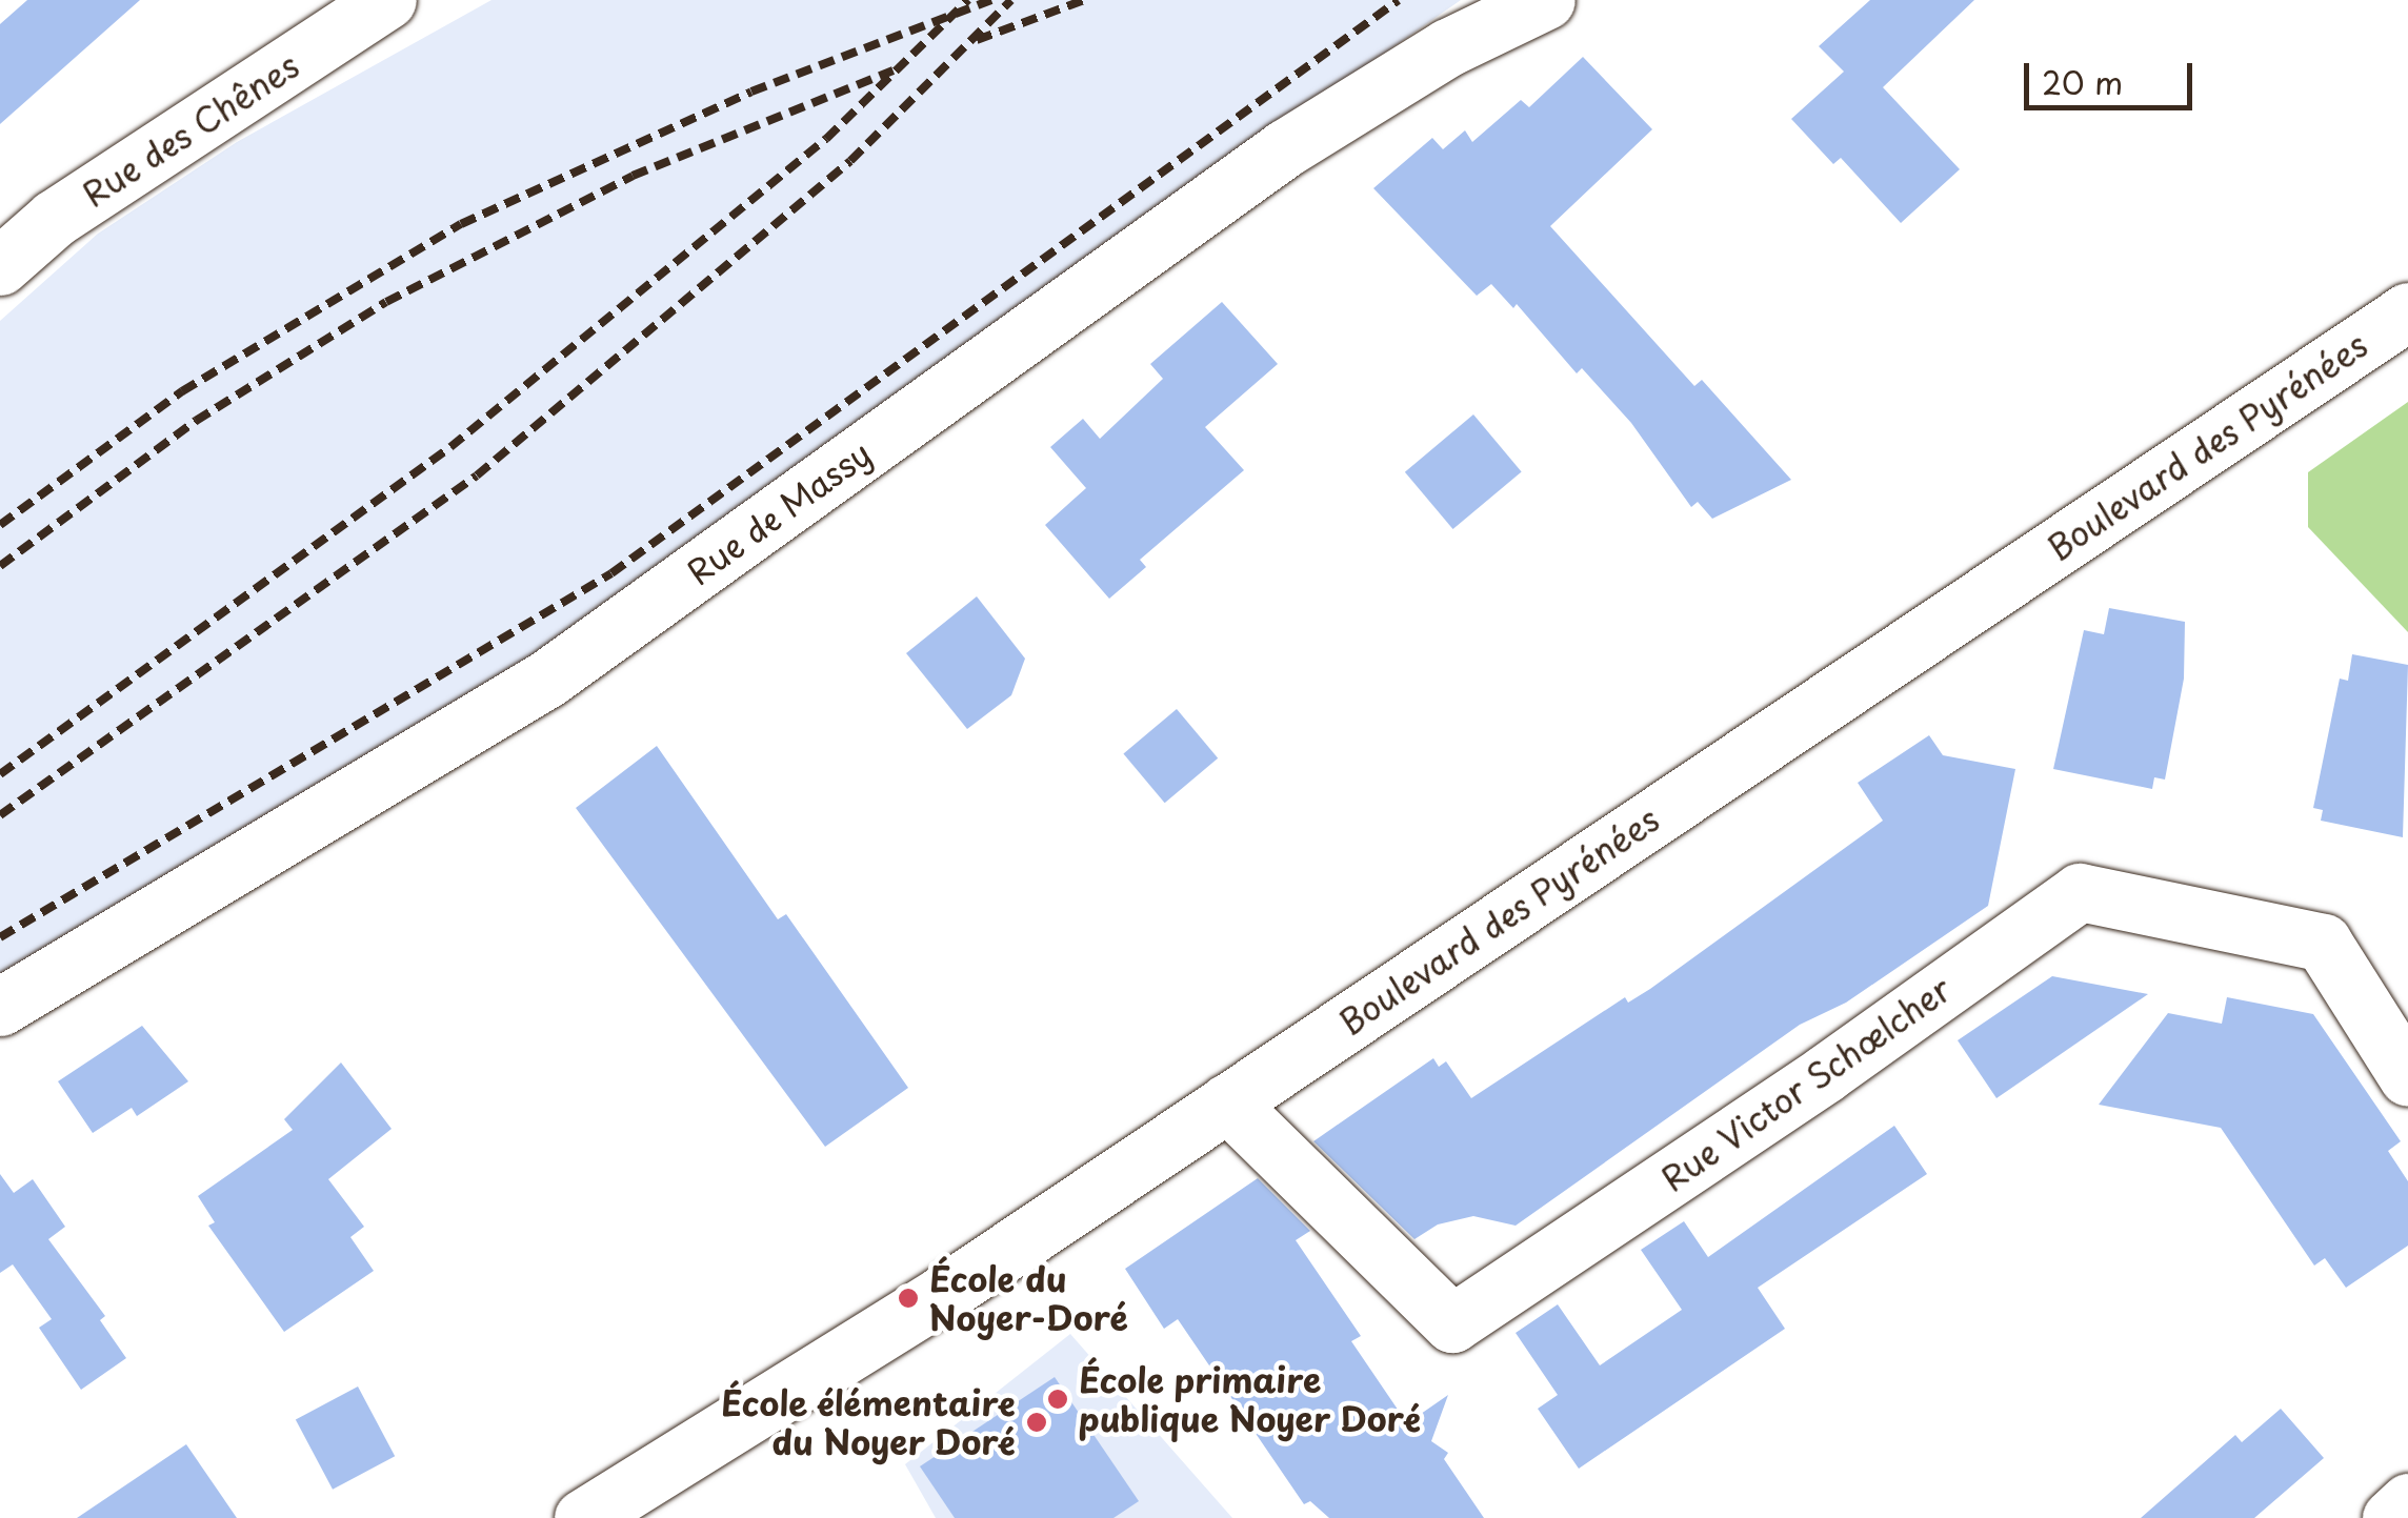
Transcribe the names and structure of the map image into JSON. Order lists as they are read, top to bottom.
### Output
{
  "streets": {
    "street": [
      "Rue des Chênes",
      "Boulevard des Pyrénées",
      "Rue de Massy",
      "Rue Victor Schœlcher"
    ]
  },
  "crossings": [
    ["Boulevard des Pyrénées", "Rue Victor Schœlcher"]
  ],
  "places": ["École du Noyer-Doré", "École primaire publique Noyer Doré", "École élémentaire du Noyer Doré"],
  "scale_bar": "20 m"
}
